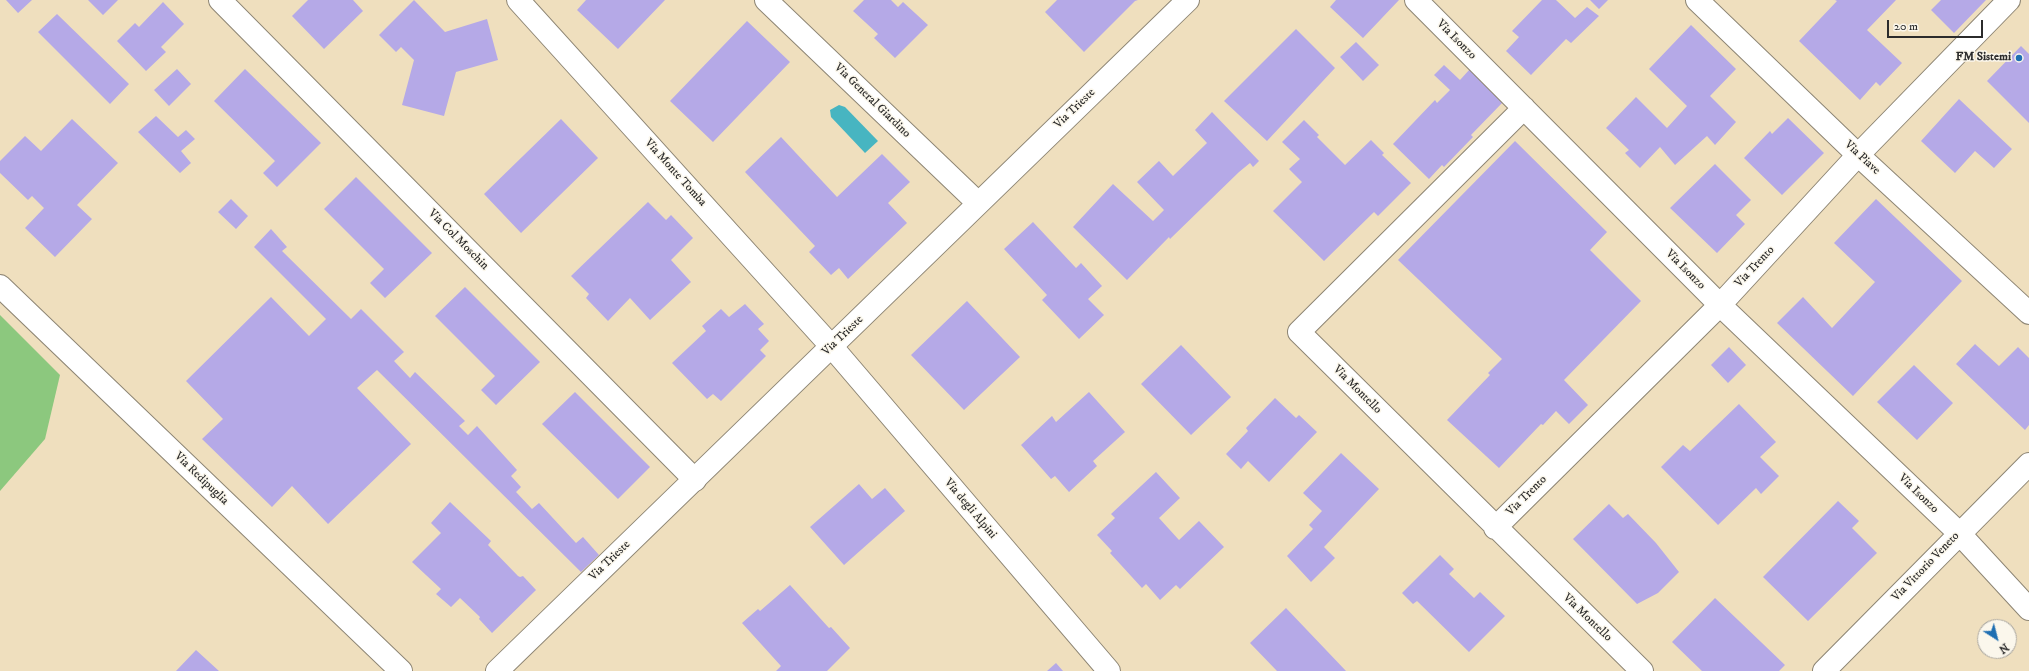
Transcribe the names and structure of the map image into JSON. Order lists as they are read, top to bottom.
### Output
{
  "streets": {
    "street": [
      "Via Isonzo",
      "Via General Giardino",
      "Via Trieste",
      "Via Piave",
      "Via Monte Tomba",
      "Via Col Moschin",
      "Via Trento",
      "Via Montello",
      "Via Redipuglia",
      "Via degli Alpini",
      "Via Vittorio Veneto"
    ]
  },
  "crossings": [
    ["Via Isonzo", "Via Trento"],
    ["Via Isonzo", "Via Montello"],
    ["Via Isonzo", "Via Vittorio Veneto"],
    ["Via General Giardino", "Via Trieste"],
    ["Via Trieste", "Via Monte Tomba"],
    ["Via Trieste", "Via Col Moschin"],
    ["Via Trieste", "Via degli Alpini"],
    ["Via Piave", "Via Trento"],
    ["Via Monte Tomba", "Via degli Alpini"],
    ["Via Trento", "Via Montello"]
  ],
  "places": ["FM Sistemi"],
  "scale_bar": "20 m",
  "north": "bottom right"
}
